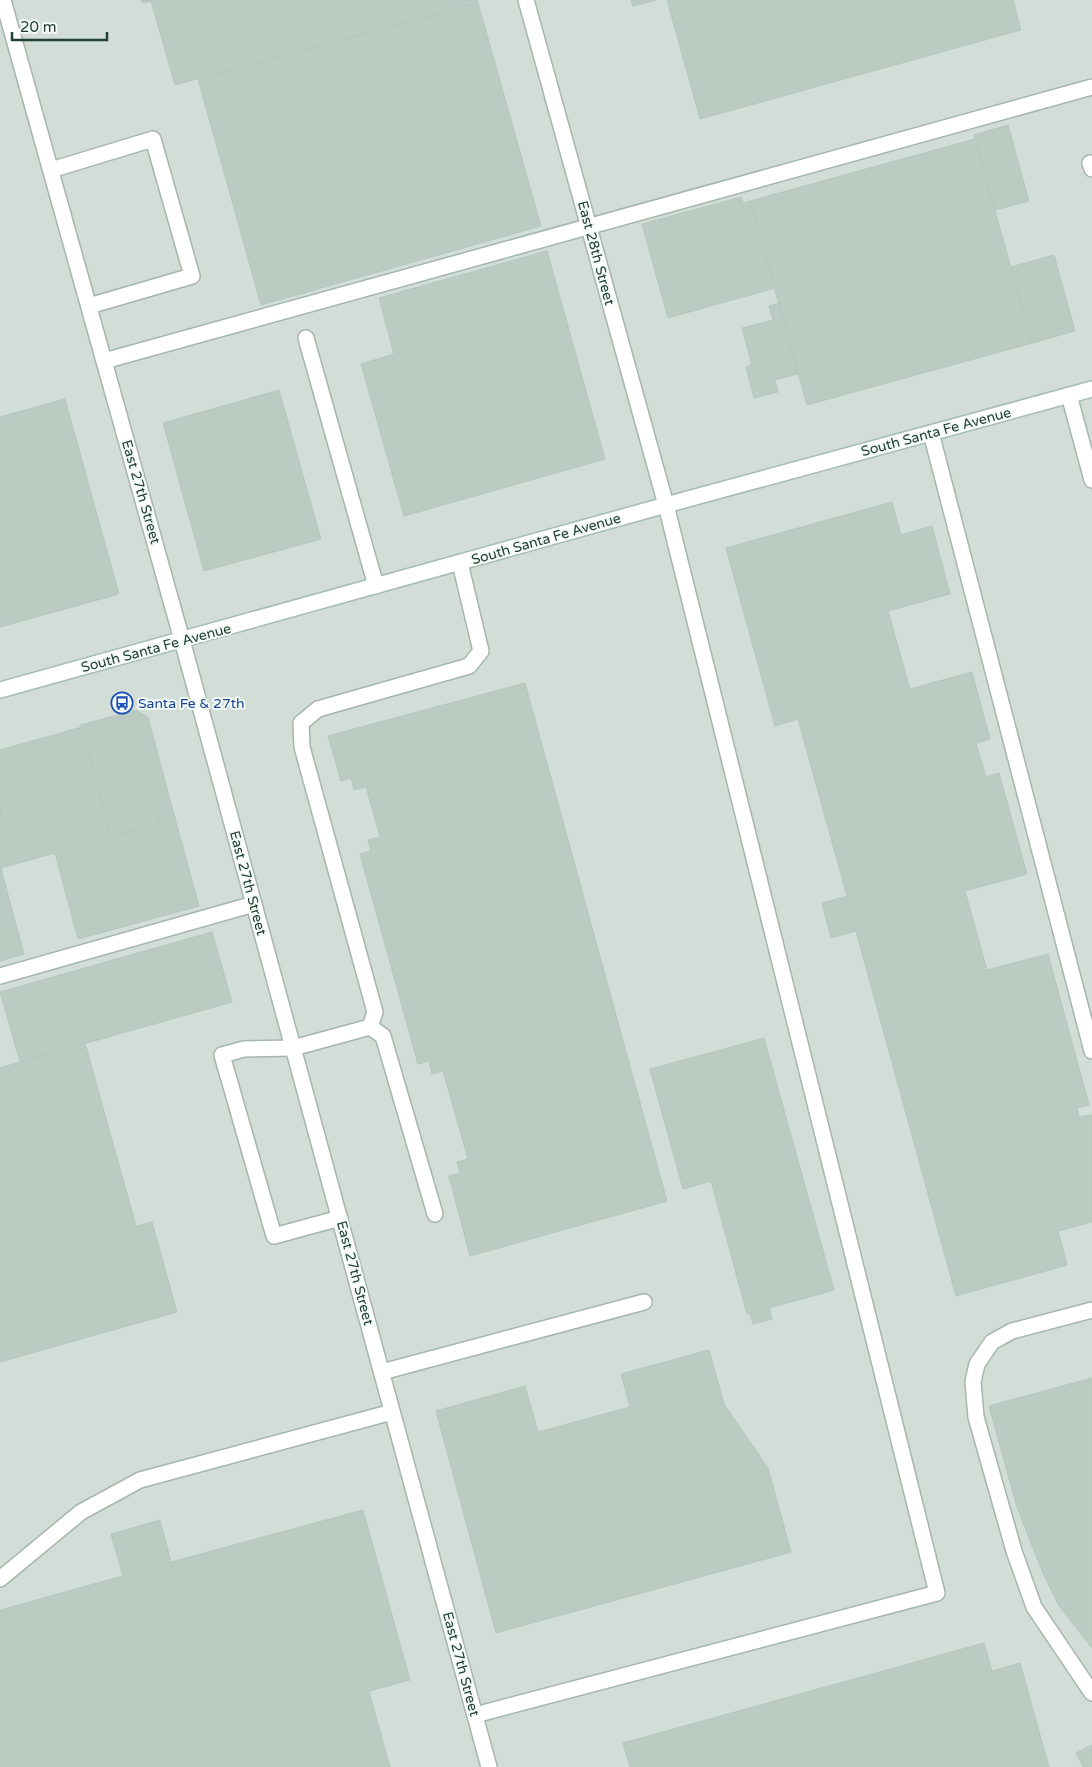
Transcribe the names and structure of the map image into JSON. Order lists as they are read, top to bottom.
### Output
{
  "streets": {
    "street": ["East 28th Street", "South Santa Fe Avenue", "East 27th Street"]
  },
  "crossings": [
    ["East 28th Street", "South Santa Fe Avenue"],
    ["East 28th Street", "East 27th Street"],
    ["South Santa Fe Avenue", "East 27th Street"]
  ],
  "places": {
    "bus stop": ["Santa Fe & 27th"]
  },
  "scale_bar": "20 m"
}
